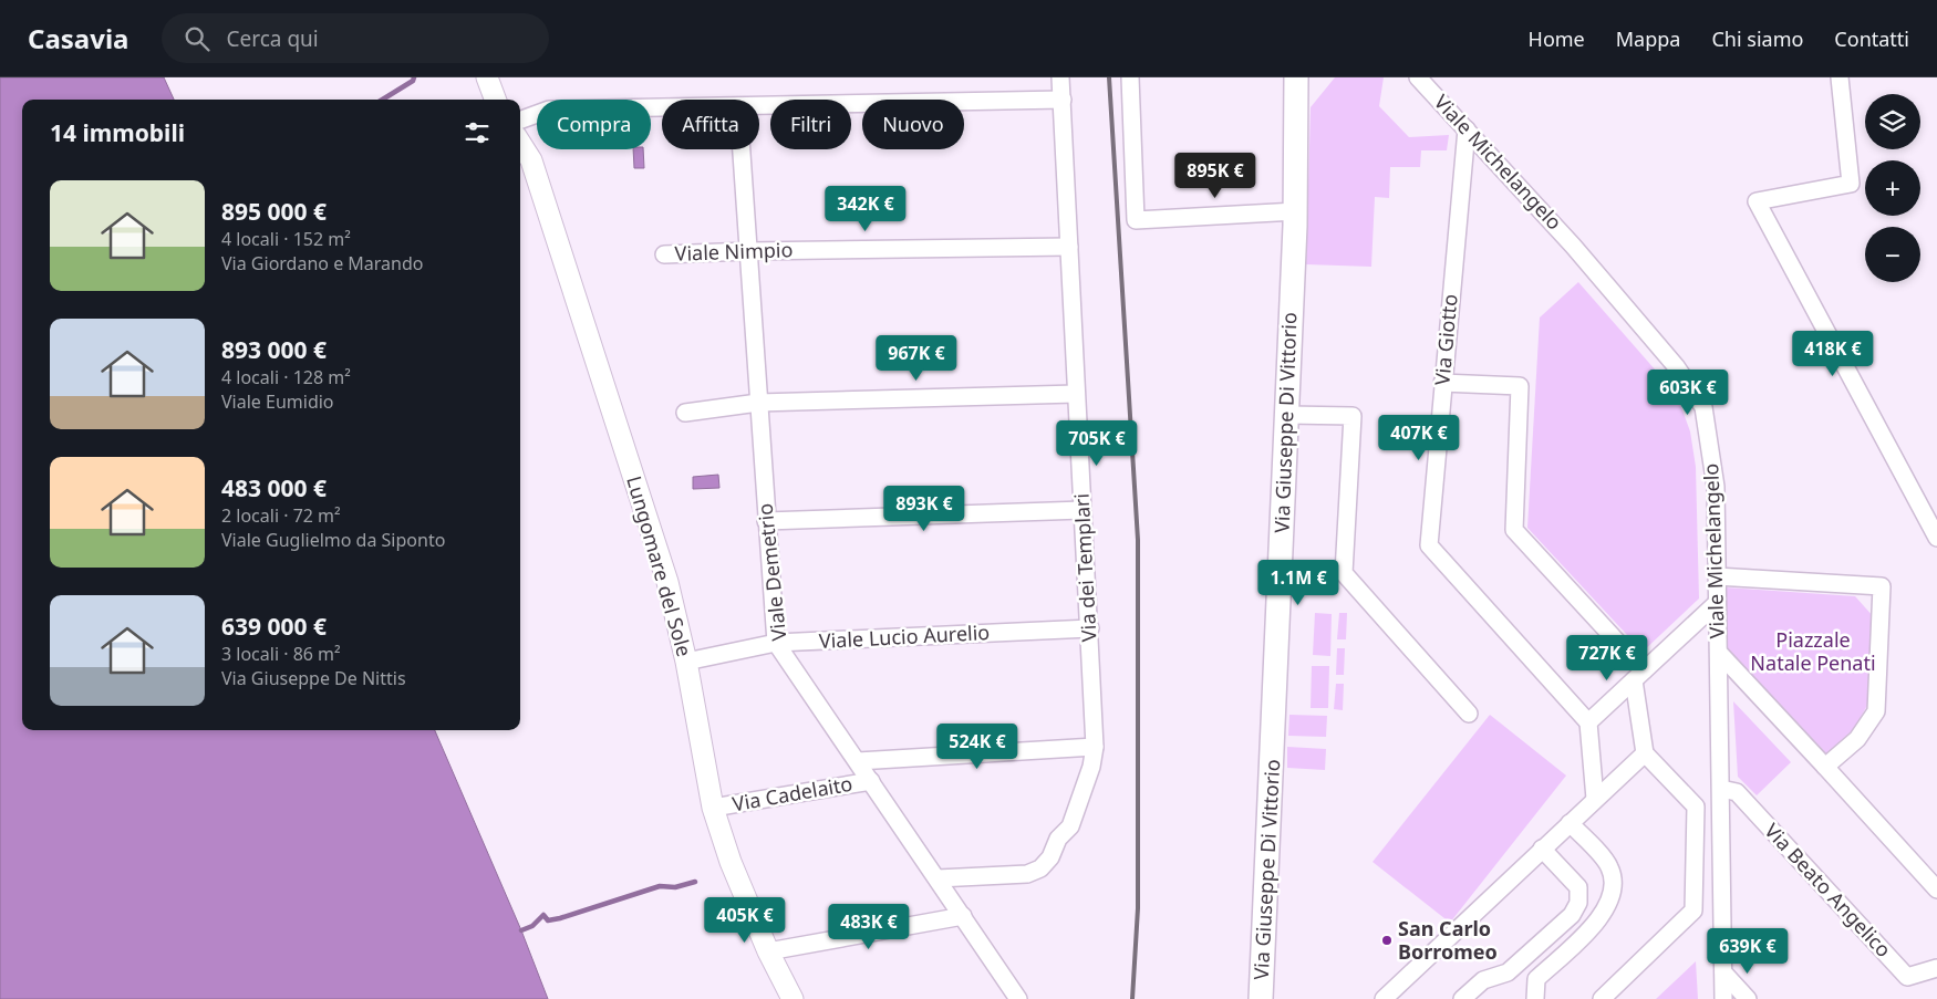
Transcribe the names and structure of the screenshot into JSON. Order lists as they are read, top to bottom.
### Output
{
  "streets": {
    "main road": ["Via Giuseppe Di Vittorio"],
    "street": [
      "Viale Michelangelo",
      "Viale Nimpio",
      "Via Giotto",
      "Lungomare del Sole",
      "Via dei Templari",
      "Viale Demetrio",
      "Viale Lucio Aurelio",
      "Via Cadelaito",
      "Via Beato Angelico"
    ]
  },
  "crossings": [
    ["Viale Michelangelo", "Via Giotto"],
    ["Viale Michelangelo", "Via Beato Angelico"],
    ["Viale Nimpio", "Via dei Templari"],
    ["Viale Nimpio", "Viale Demetrio"],
    ["Lungomare del Sole", "Viale Lucio Aurelio"],
    ["Lungomare del Sole", "Via Cadelaito"],
    ["Via dei Templari", "Viale Demetrio"],
    ["Via dei Templari", "Viale Lucio Aurelio"],
    ["Via dei Templari", "Via Cadelaito"],
    ["Viale Demetrio", "Viale Lucio Aurelio"],
    ["Viale Demetrio", "Via Cadelaito"]
  ],
  "parks": ["Piazzale Natale Penati"],
  "places": ["San Carlo Borromeo"],
  "page": {
    "header": "Casavia",
    "search": "Cerca qui",
    "nav": [
      "Home",
      "Mappa",
      "Chi siamo",
      "Contatti"
    ],
    "map_buttons": ["+", "−"],
    "chip": [
      "Compra",
      "Affitta",
      "Filtri",
      "Nuovo"
    ],
    "heading": "14 immobili",
    "price": [
      "895K €",
      "342K €",
      "418K €",
      "967K €",
      "603K €",
      "407K €",
      "705K €",
      "893K €",
      "1.1M €",
      "727K €",
      "524K €",
      "405K €",
      "483K €",
      "639K €"
    ],
    "list": [
      {
        "name": "895 000 €",
        "note": "4 locali · 152 m² · Via Giordano e Marando"
      },
      {
        "name": "893 000 €",
        "note": "4 locali · 128 m² · Viale Eumidio"
      },
      {
        "name": "483 000 €",
        "note": "2 locali · 72 m² · Viale Guglielmo da Siponto"
      },
      {
        "name": "639 000 €",
        "note": "3 locali · 86 m² · Via Giuseppe De Nittis"
      }
    ]
  }
}
